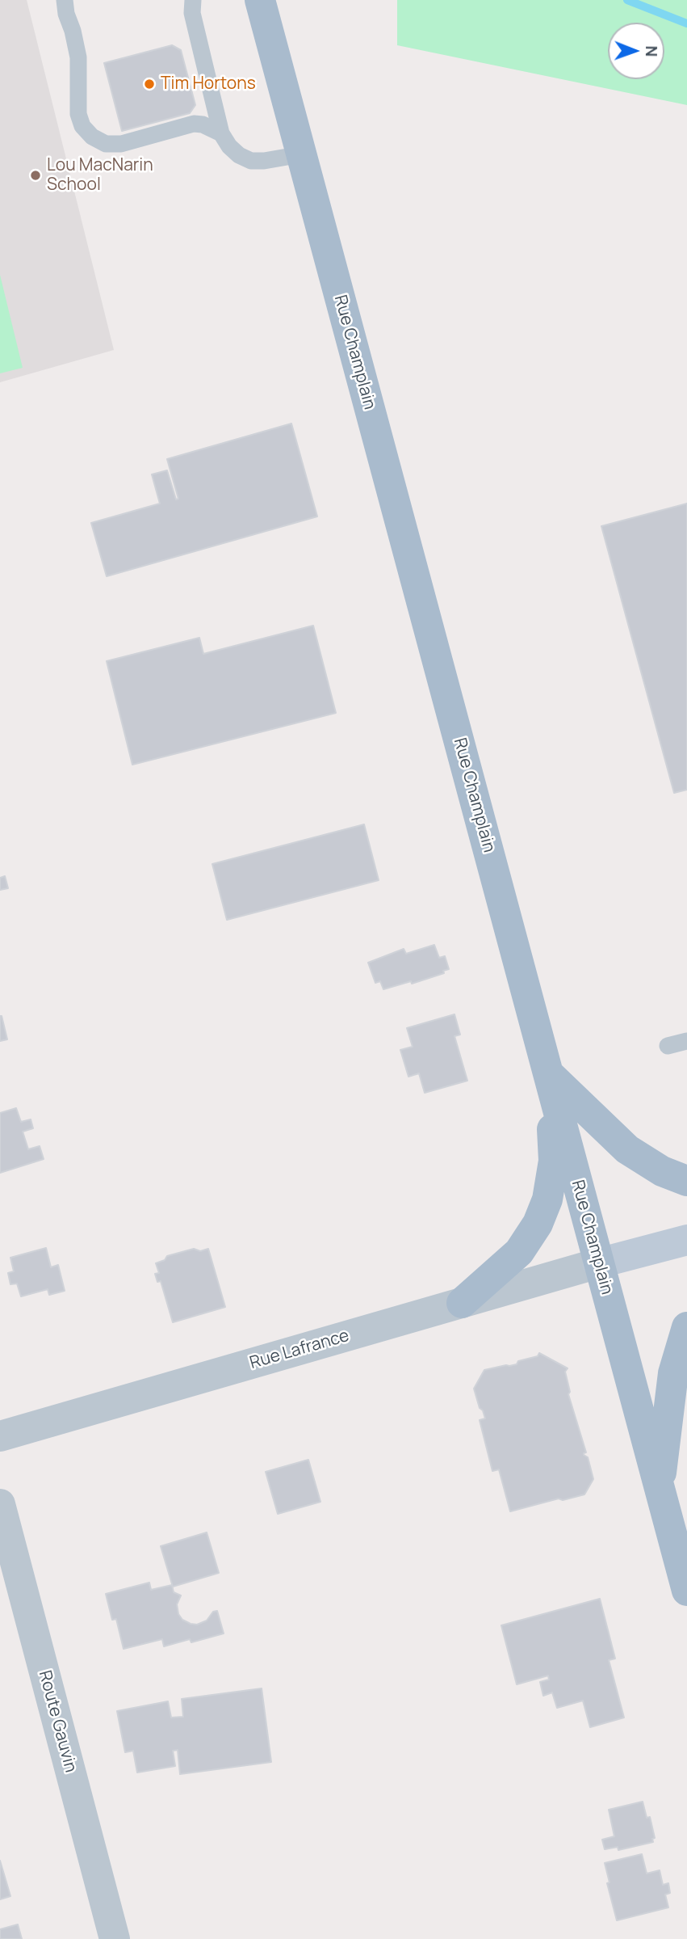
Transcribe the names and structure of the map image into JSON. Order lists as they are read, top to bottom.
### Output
{
  "streets": {
    "main road": ["Rue Champlain"],
    "street": ["Rue Lafrance", "Route Gauvin"]
  },
  "crossings": [
    ["Rue Champlain", "Rue Lafrance"]
  ],
  "places": ["Tim Hortons", "Lou MacNarin School"],
  "north": "right"
}
